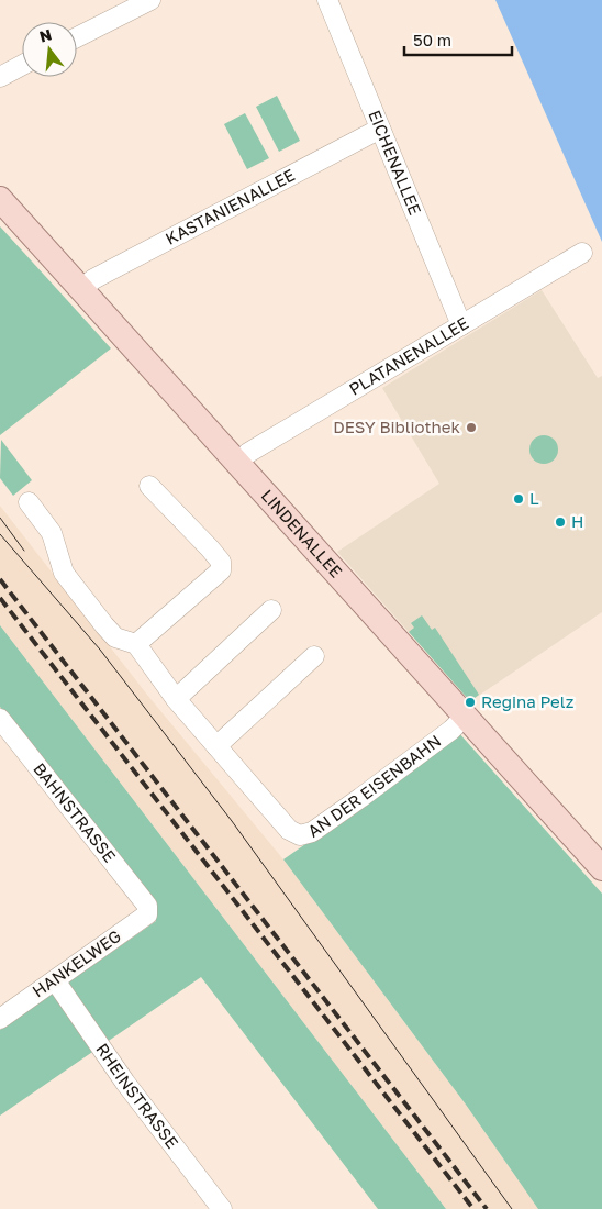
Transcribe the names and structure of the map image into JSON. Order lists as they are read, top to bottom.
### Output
{
  "streets": {
    "main road": ["LINDENALLEE"],
    "street": [
      "EICHENALLEE",
      "KASTANIENALLEE",
      "PLATANENALLEE",
      "AN DER EISENBAHN",
      "BAHNSTRASSE",
      "HANKELWEG",
      "RHEINSTRASSE"
    ]
  },
  "crossings": [
    ["EICHENALLEE", "KASTANIENALLEE"],
    ["EICHENALLEE", "PLATANENALLEE"],
    ["KASTANIENALLEE", "LINDENALLEE"],
    ["PLATANENALLEE", "LINDENALLEE"],
    ["LINDENALLEE", "AN DER EISENBAHN"],
    ["BAHNSTRASSE", "HANKELWEG"],
    ["HANKELWEG", "RHEINSTRASSE"]
  ],
  "places": [
    "DESY Bibliothek",
    "L",
    "H",
    "Regina Pelz"
  ],
  "scale_bar": "50 m",
  "north": "top"
}
